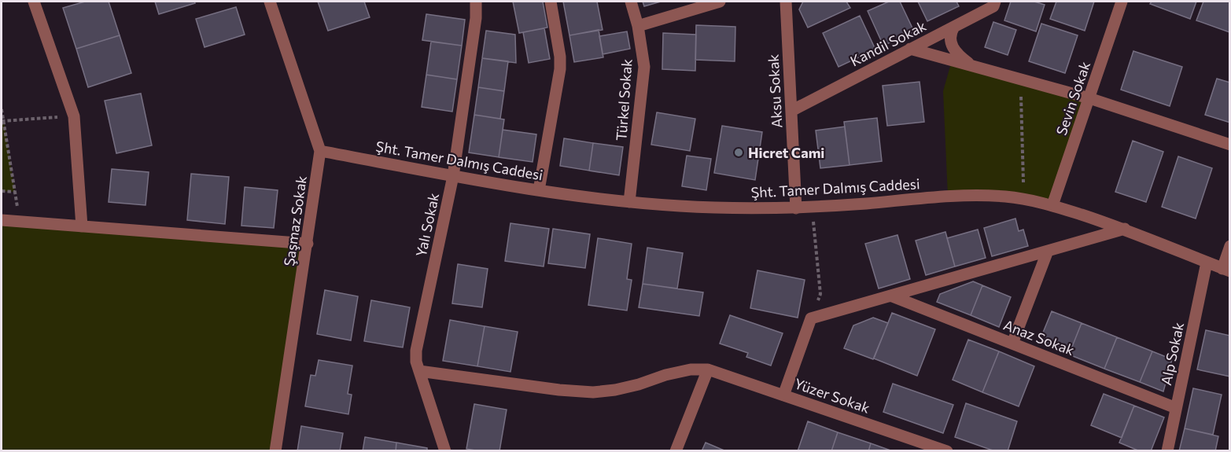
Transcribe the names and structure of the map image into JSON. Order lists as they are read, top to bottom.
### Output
{
  "streets": {
    "street": [
      "Kandil Sokak",
      "Aksu Sokak",
      "Sevin Sokak",
      "Türkel Sokak",
      "Şht. Tamer Dalmış Caddesi",
      "Şaşmaz Sokak",
      "Yalı Sokak",
      "Anaz Sokak",
      "Alp Sokak",
      "Yüzer Sokak"
    ]
  },
  "crossings": [
    ["Kandil Sokak", "Aksu Sokak"],
    ["Aksu Sokak", "Şht. Tamer Dalmış Caddesi"],
    ["Sevin Sokak", "Şht. Tamer Dalmış Caddesi"],
    ["Türkel Sokak", "Şht. Tamer Dalmış Caddesi"],
    ["Şht. Tamer Dalmış Caddesi", "Şaşmaz Sokak"],
    ["Şht. Tamer Dalmış Caddesi", "Yalı Sokak"],
    ["Şht. Tamer Dalmış Caddesi", "Alp Sokak"],
    ["Anaz Sokak", "Alp Sokak"]
  ],
  "places": ["Hicret Cami"]
}
